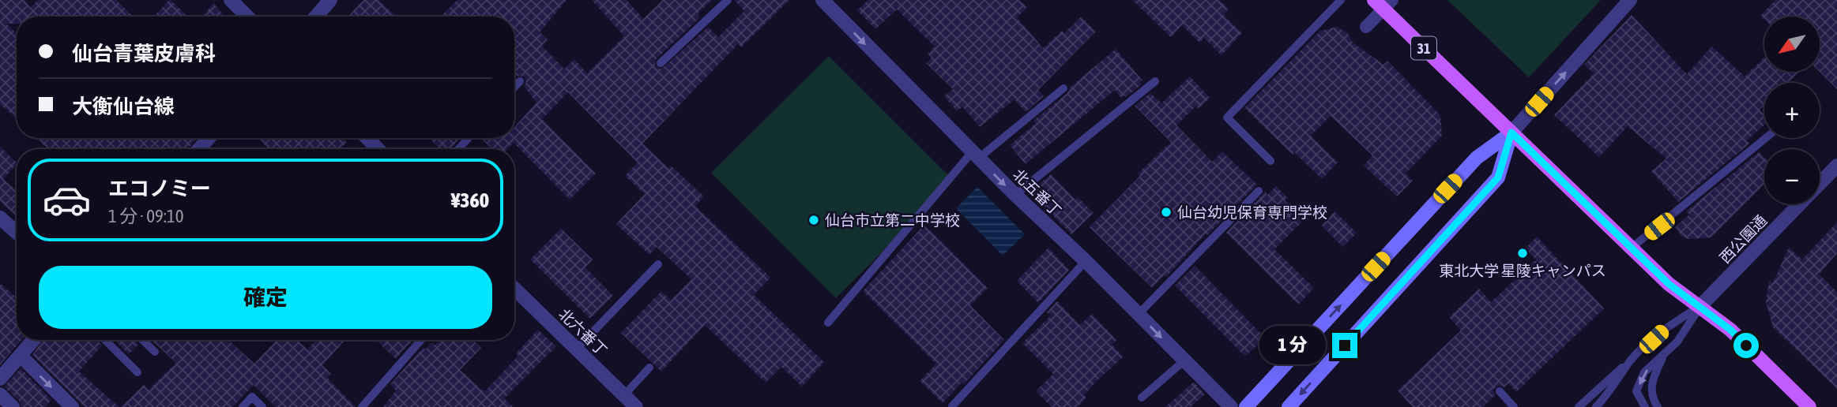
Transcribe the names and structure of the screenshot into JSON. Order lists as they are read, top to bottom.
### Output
{
  "streets": {
    "main road": ["31"],
    "street": ["北五番丁", "西公園通", "北六番丁"]
  },
  "crossings": [
    ["31", "西公園通"]
  ],
  "one_way": ["北五番丁"],
  "places": ["仙台幼児保育専門学校", "仙台市立第二中学校", "東北大学 星陵キャンパス"],
  "north": "bottom left",
  "page": {
    "map_buttons": ["+", "−"],
    "banner": ["仙台青葉皮膚科", "大衡仙台線"],
    "list": [
      {
        "name": "エコノミー",
        "note": "1 分 · 09:10",
        "value": "¥360"
      }
    ],
    "buttons": "確定",
    "bubble": "1 分"
  }
}
